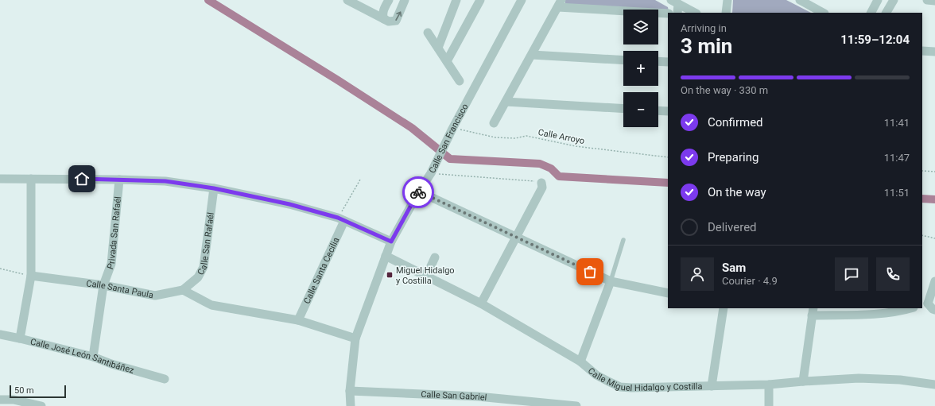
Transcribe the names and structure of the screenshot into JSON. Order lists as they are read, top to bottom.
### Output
{
  "streets": {
    "street": [
      "Calle San Francisco",
      "Privada San Rafaél",
      "Calle San Rafaél",
      "Calle Santa Cecilia",
      "Calle Santa Paula",
      "Calle José León Santibáñez",
      "Calle Miguel Hidalgo y Costilla",
      "Calle San Gabriel"
    ],
    "path": ["Calle Arroyo"]
  },
  "crossings": [
    ["Calle Arroyo", "Calle San Francisco"],
    ["Calle San Francisco", "Calle Miguel Hidalgo y Costilla"],
    ["Calle San Francisco", "Calle San Gabriel"],
    ["Privada San Rafaél", "Calle Santa Paula"],
    ["Calle San Rafaél", "Calle Santa Paula"]
  ],
  "places": {
    "transit": ["Miguel Hidalgo y Costilla"]
  },
  "scale_bar": "50 m",
  "page": {
    "map_buttons": ["+", "−"],
    "heading": ["3 min", "Arriving in", "11:59–12:04"],
    "panel": ["Sam", "Courier · 4.9"],
    "bar": "On the way · 330 m",
    "list": [
      ["Confirmed", "11:41"],
      ["Preparing", "11:47"],
      ["On the way", "11:51"],
      "Delivered"
    ],
    "scale": "50 m"
  }
}
